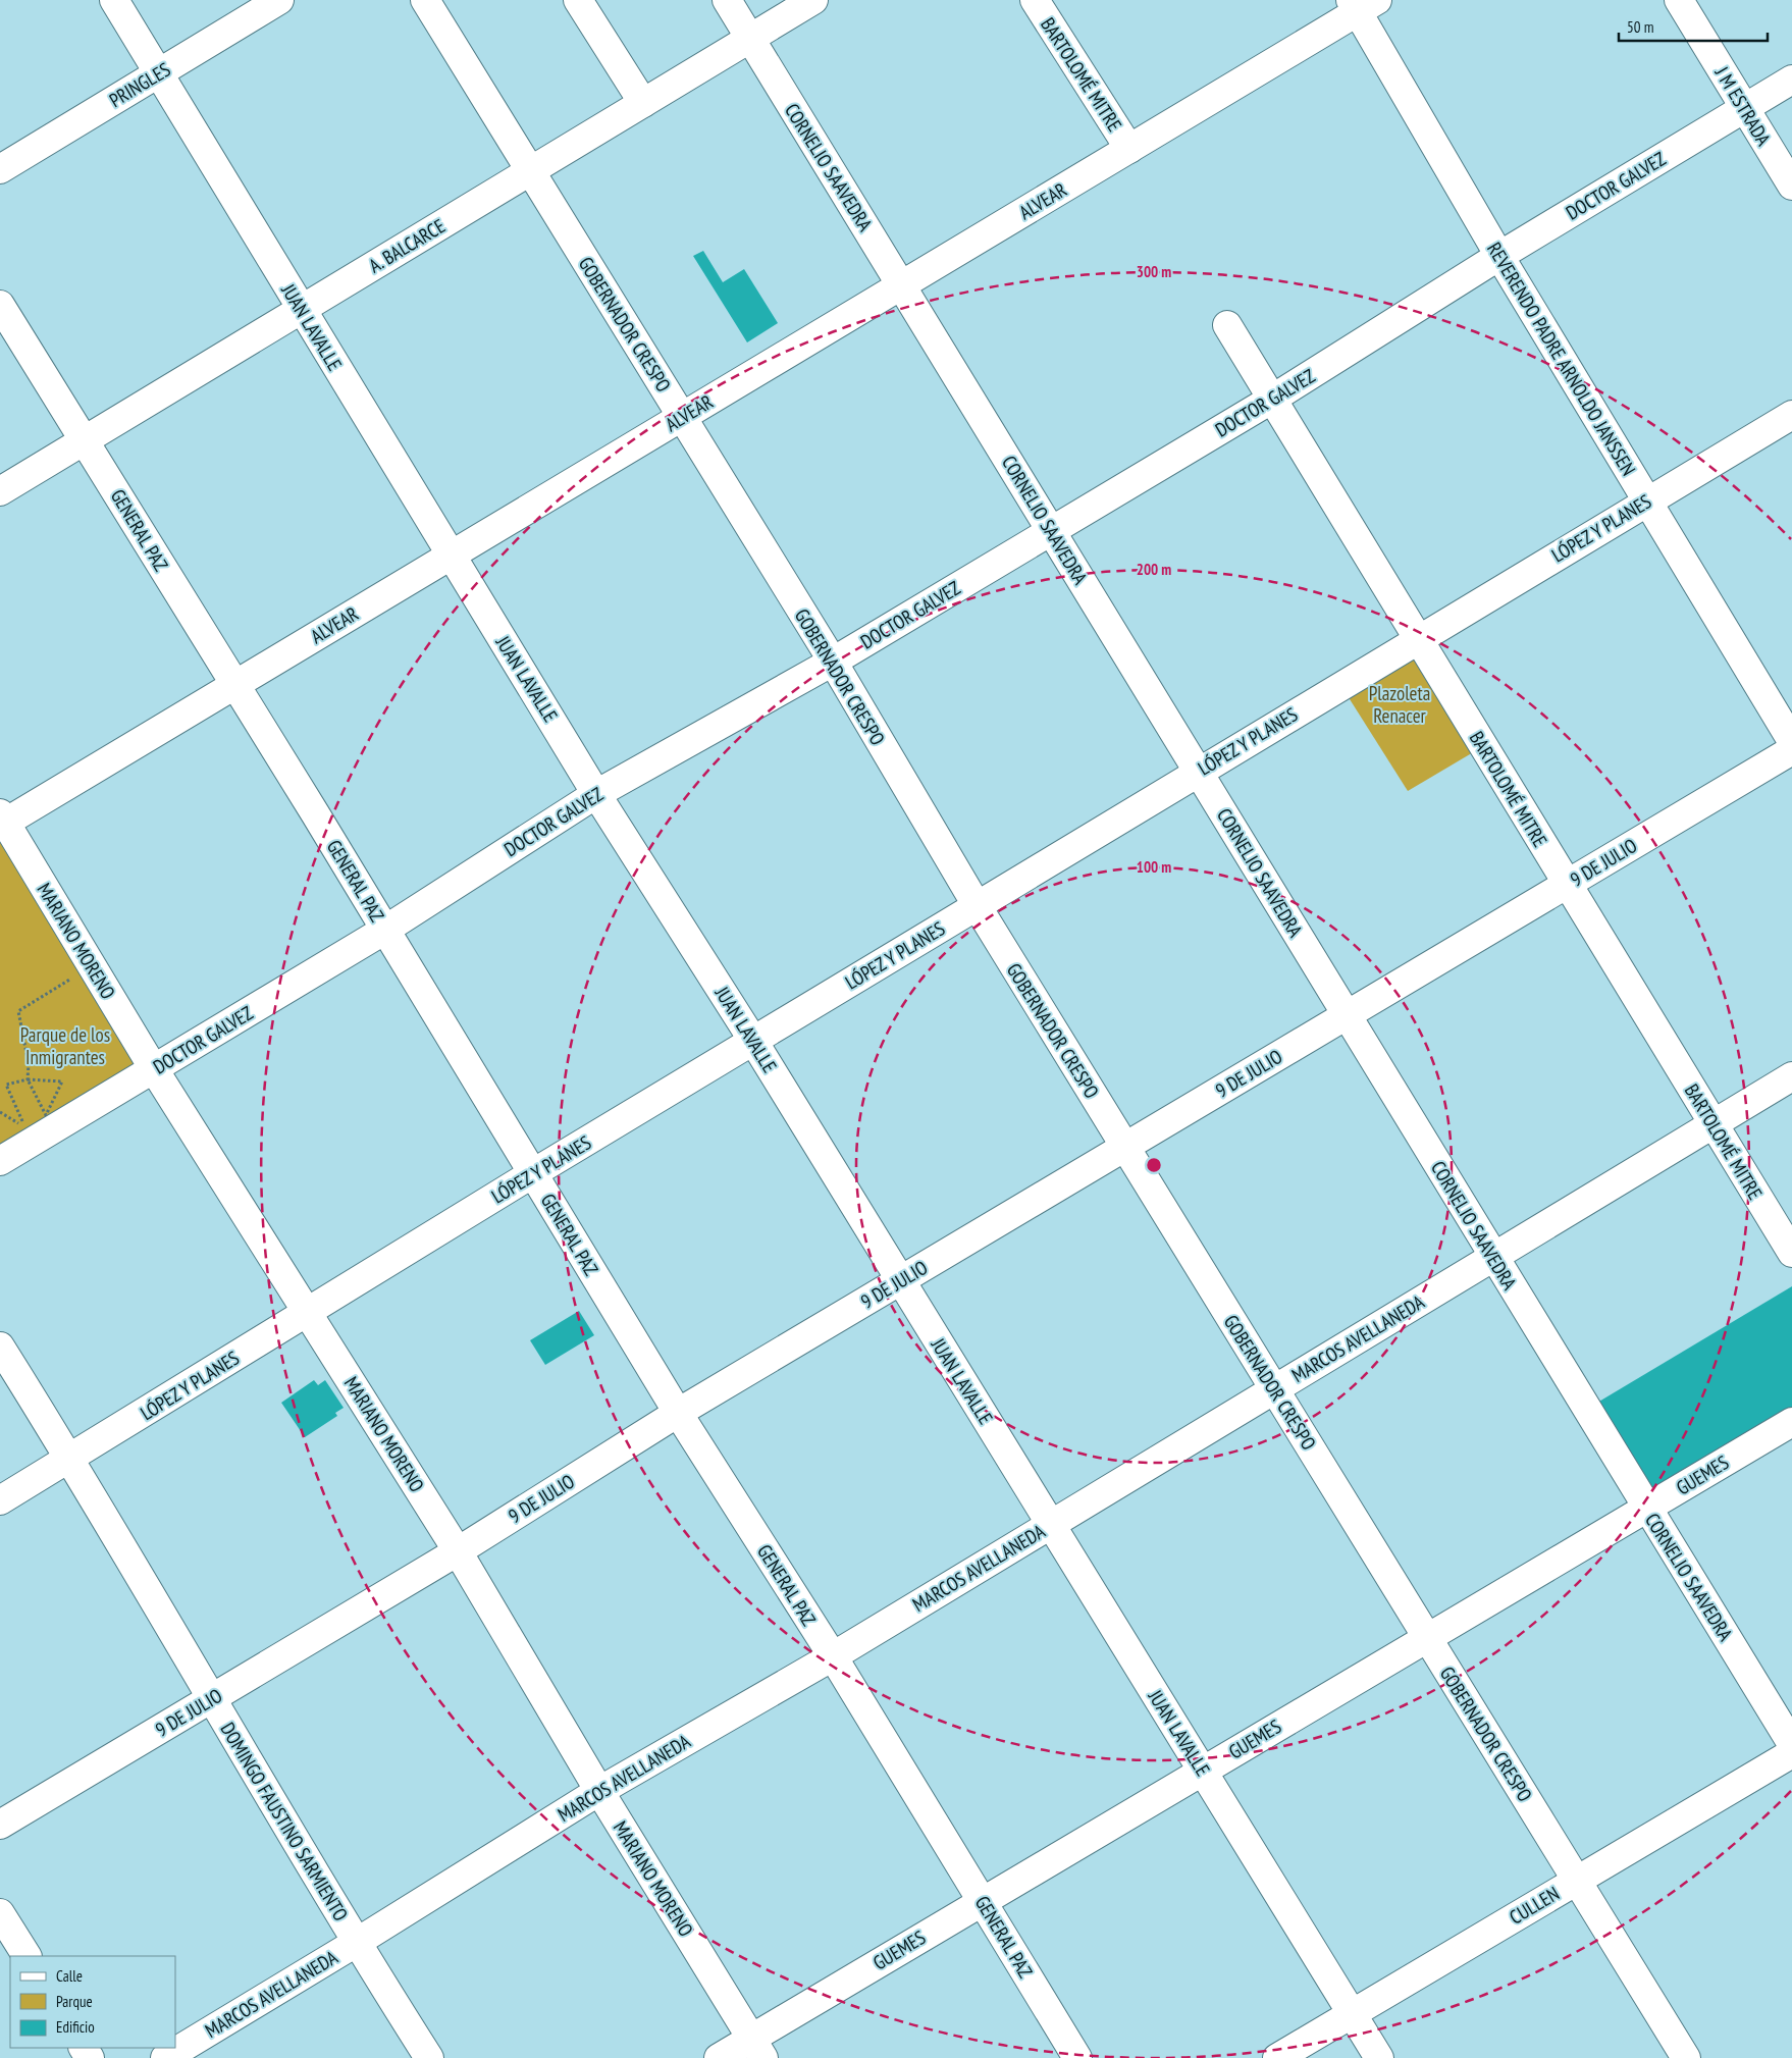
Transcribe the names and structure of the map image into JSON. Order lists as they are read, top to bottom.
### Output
{
  "streets": {
    "street": [
      "BARTOLOMÉ MITRE",
      "PRINGLES",
      "J M ESTRADA",
      "CORNELIO SAAVEDRA",
      "DOCTOR GALVEZ",
      "ALVEAR",
      "A. BALCARCE",
      "GOBERNADOR CRESPO",
      "JUAN LAVALLE",
      "REVERENDO PADRE ARNOLDO JANSSEN",
      "LÓPEZ Y PLANES",
      "GENERAL PAZ",
      "9 DE JULIO",
      "MARIANO MORENO",
      "MARCOS AVELLANEDA",
      "GUEMES",
      "DOMINGO FAUSTINO SARMIENTO",
      "CULLEN"
    ]
  },
  "crossings": [
    ["BARTOLOMÉ MITRE", "DOCTOR GALVEZ"],
    ["BARTOLOMÉ MITRE", "ALVEAR"],
    ["BARTOLOMÉ MITRE", "LÓPEZ Y PLANES"],
    ["BARTOLOMÉ MITRE", "9 DE JULIO"],
    ["BARTOLOMÉ MITRE", "MARCOS AVELLANEDA"],
    ["PRINGLES", "JUAN LAVALLE"],
    ["J M ESTRADA", "DOCTOR GALVEZ"],
    ["CORNELIO SAAVEDRA", "DOCTOR GALVEZ"],
    ["CORNELIO SAAVEDRA", "ALVEAR"],
    ["CORNELIO SAAVEDRA", "A. BALCARCE"],
    ["CORNELIO SAAVEDRA", "LÓPEZ Y PLANES"],
    ["CORNELIO SAAVEDRA", "9 DE JULIO"],
    ["CORNELIO SAAVEDRA", "MARCOS AVELLANEDA"],
    ["CORNELIO SAAVEDRA", "GUEMES"],
    ["DOCTOR GALVEZ", "GOBERNADOR CRESPO"],
    ["DOCTOR GALVEZ", "JUAN LAVALLE"],
    ["DOCTOR GALVEZ", "REVERENDO PADRE ARNOLDO JANSSEN"],
    ["DOCTOR GALVEZ", "GENERAL PAZ"],
    ["DOCTOR GALVEZ", "MARIANO MORENO"],
    ["ALVEAR", "GOBERNADOR CRESPO"],
    ["ALVEAR", "JUAN LAVALLE"],
    ["ALVEAR", "REVERENDO PADRE ARNOLDO JANSSEN"],
    ["ALVEAR", "GENERAL PAZ"],
    ["ALVEAR", "MARIANO MORENO"],
    ["A. BALCARCE", "GOBERNADOR CRESPO"],
    ["A. BALCARCE", "JUAN LAVALLE"],
    ["A. BALCARCE", "GENERAL PAZ"],
    ["GOBERNADOR CRESPO", "LÓPEZ Y PLANES"],
    ["GOBERNADOR CRESPO", "9 DE JULIO"],
    ["GOBERNADOR CRESPO", "MARCOS AVELLANEDA"],
    ["GOBERNADOR CRESPO", "GUEMES"],
    ["GOBERNADOR CRESPO", "CULLEN"],
    ["JUAN LAVALLE", "LÓPEZ Y PLANES"],
    ["JUAN LAVALLE", "9 DE JULIO"],
    ["JUAN LAVALLE", "MARCOS AVELLANEDA"],
    ["JUAN LAVALLE", "GUEMES"],
    ["JUAN LAVALLE", "CULLEN"],
    ["REVERENDO PADRE ARNOLDO JANSSEN", "LÓPEZ Y PLANES"],
    ["LÓPEZ Y PLANES", "GENERAL PAZ"],
    ["LÓPEZ Y PLANES", "MARIANO MORENO"],
    ["LÓPEZ Y PLANES", "DOMINGO FAUSTINO SARMIENTO"],
    ["GENERAL PAZ", "9 DE JULIO"],
    ["GENERAL PAZ", "MARCOS AVELLANEDA"],
    ["GENERAL PAZ", "GUEMES"],
    ["9 DE JULIO", "MARIANO MORENO"],
    ["9 DE JULIO", "DOMINGO FAUSTINO SARMIENTO"],
    ["MARIANO MORENO", "MARCOS AVELLANEDA"],
    ["MARIANO MORENO", "GUEMES"],
    ["MARCOS AVELLANEDA", "DOMINGO FAUSTINO SARMIENTO"]
  ],
  "parks": ["Plazoleta Renacer", "Parque de los Inmigrantes"],
  "legend": ["Calle", "Parque", "Edificio"],
  "scale_bar": "50 m",
  "rings": ["300 m", "200 m", "100 m"]
}
